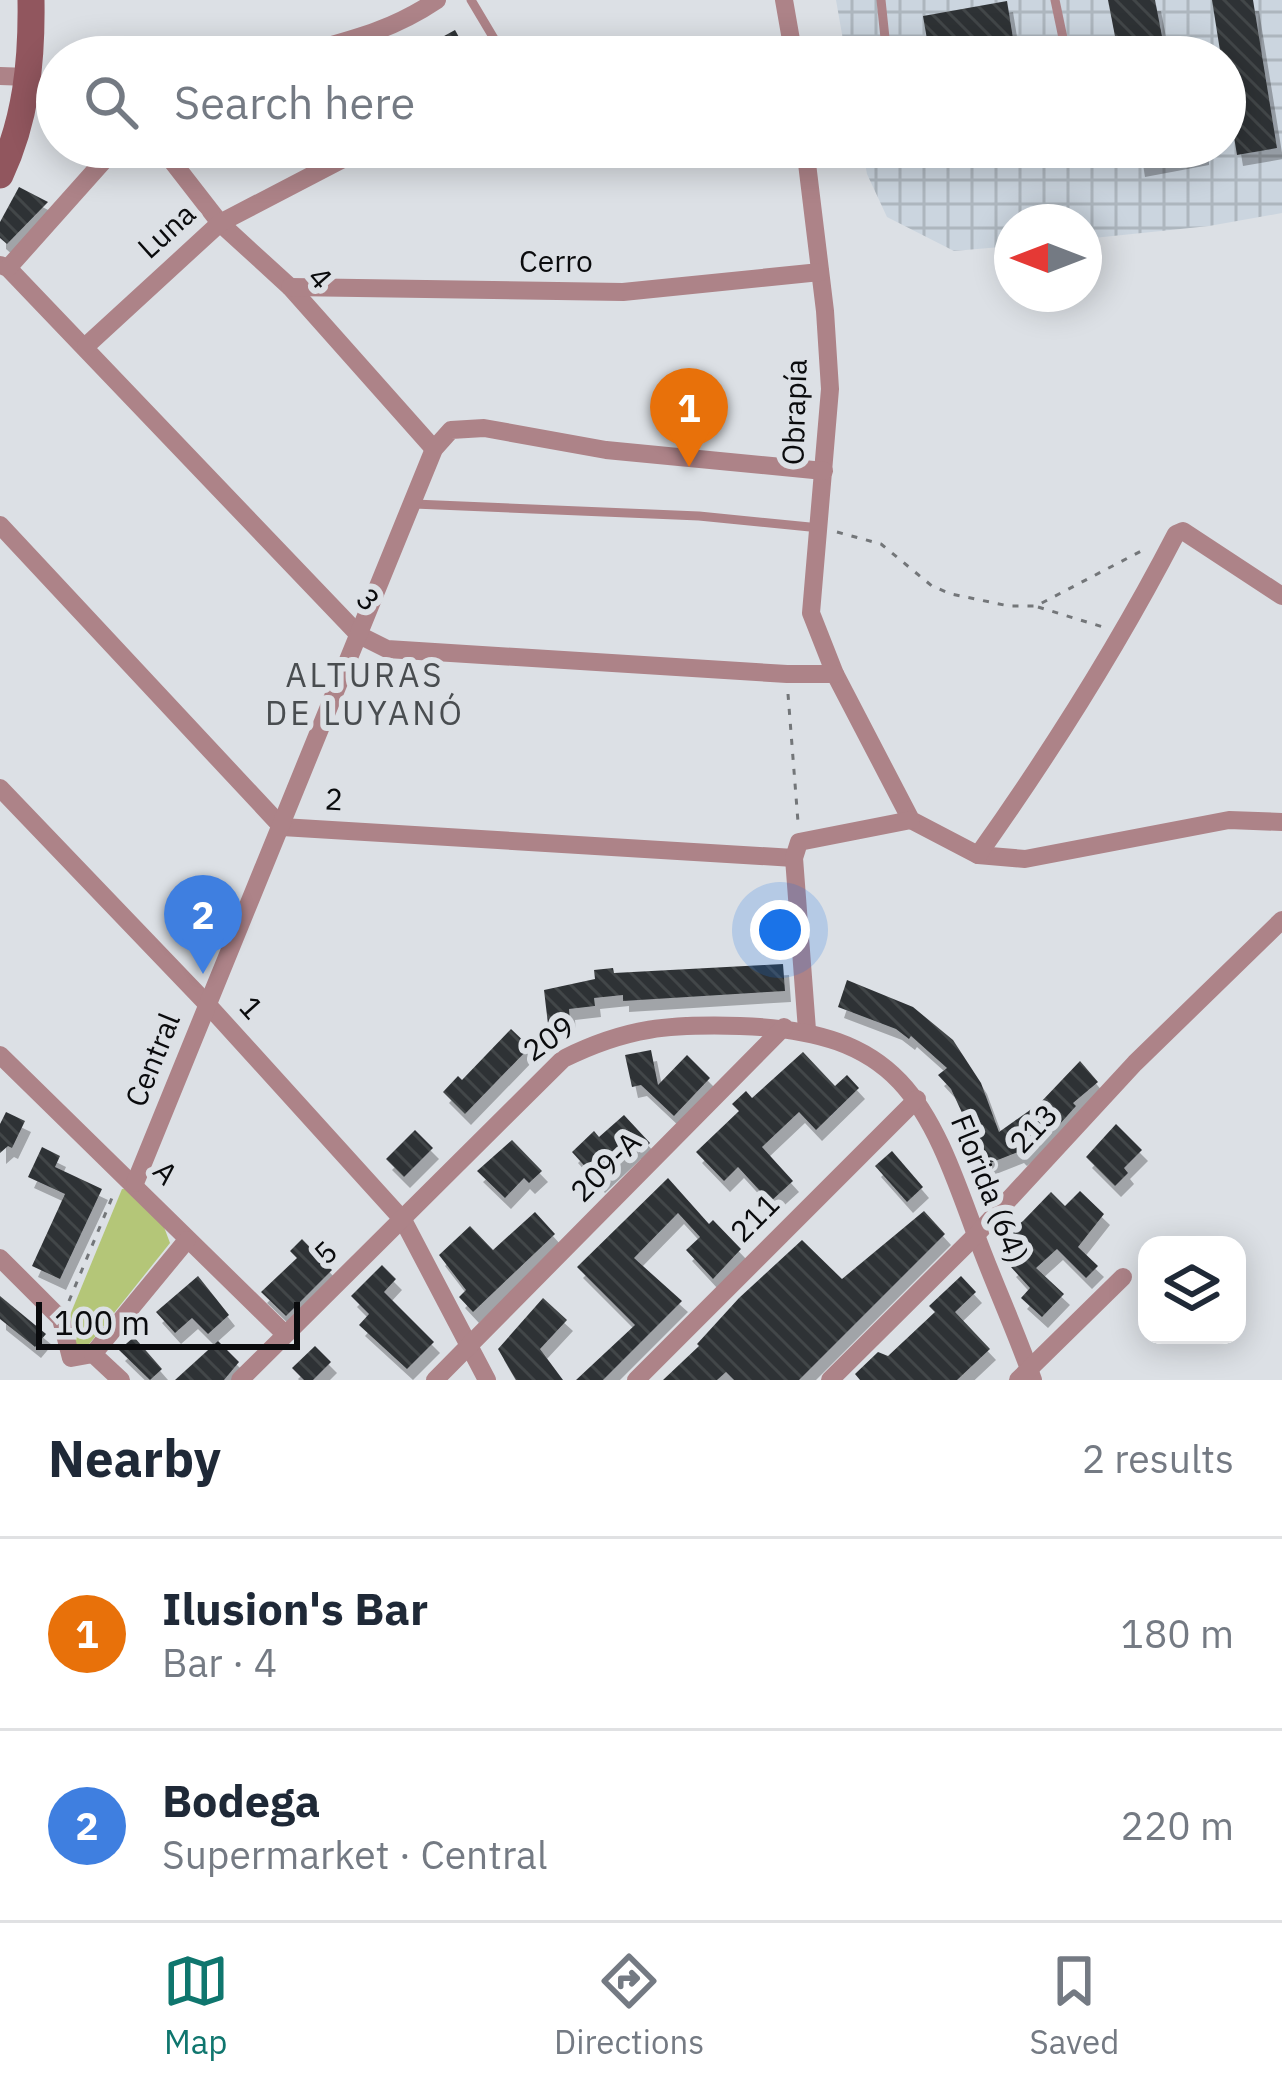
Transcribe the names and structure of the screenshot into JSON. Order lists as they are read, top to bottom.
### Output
{
  "streets": {
    "street": [
      "Luna",
      "Cerro",
      "4",
      "Obrapía",
      "3",
      "2",
      "1",
      "209",
      "Central",
      "213",
      "209-A",
      "A",
      "Florida (64)",
      "211",
      "5"
    ]
  },
  "crossings": [
    ["Luna", "4"],
    ["Luna", "3"],
    ["Cerro", "4"],
    ["Cerro", "Obrapía"],
    ["4", "Central"],
    ["Obrapía", "3"],
    ["Obrapía", "2"],
    ["Obrapía", "Central"],
    ["3", "Central"],
    ["2", "Central"],
    ["1", "209"],
    ["1", "Central"],
    ["1", "209-A"],
    ["1", "5"],
    ["209", "209-A"],
    ["209", "Florida (64)"],
    ["209", "5"],
    ["Central", "A"],
    ["213", "Florida (64)"],
    ["209-A", "Florida (64)"],
    ["A", "5"],
    ["Florida (64)", "211"]
  ],
  "districts": ["ALTURAS DE LUYANÓ"],
  "scale_bar": "100 m",
  "north": "left",
  "page": {
    "search": "Search here",
    "pins": ["1", "2"],
    "scale": "100 m",
    "heading": ["Nearby", "2 results"],
    "list": [
      {
        "mark": "1",
        "name": "Ilusion's Bar",
        "note": "Bar · 4",
        "value": "180 m"
      },
      {
        "mark": "2",
        "name": "Bodega",
        "note": "Supermarket · Central",
        "value": "220 m"
      }
    ],
    "nav": ["Map", "Directions", "Saved"]
  }
}
